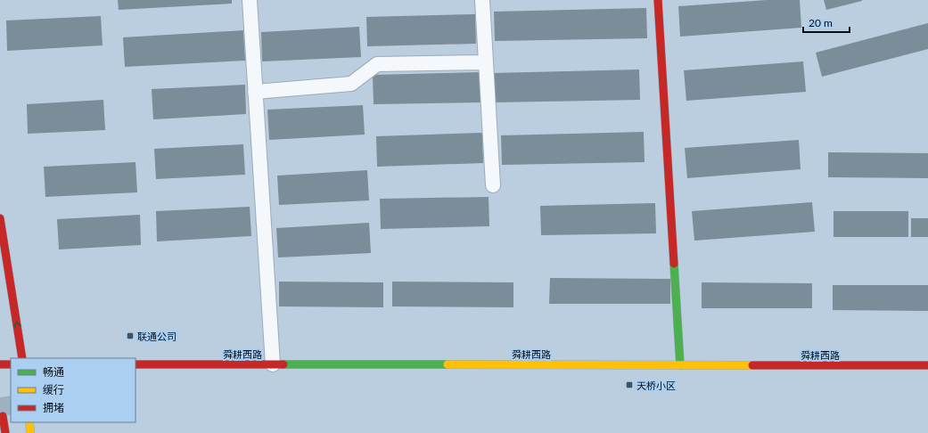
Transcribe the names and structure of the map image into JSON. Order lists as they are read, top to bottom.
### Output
{
  "streets": {
    "main road": ["舜耕西路"]
  },
  "places": {
    "transit": ["联通公司", "天桥小区"]
  },
  "legend": ["畅通", "缓行", "拥堵"],
  "scale_bar": "20 m"
}
